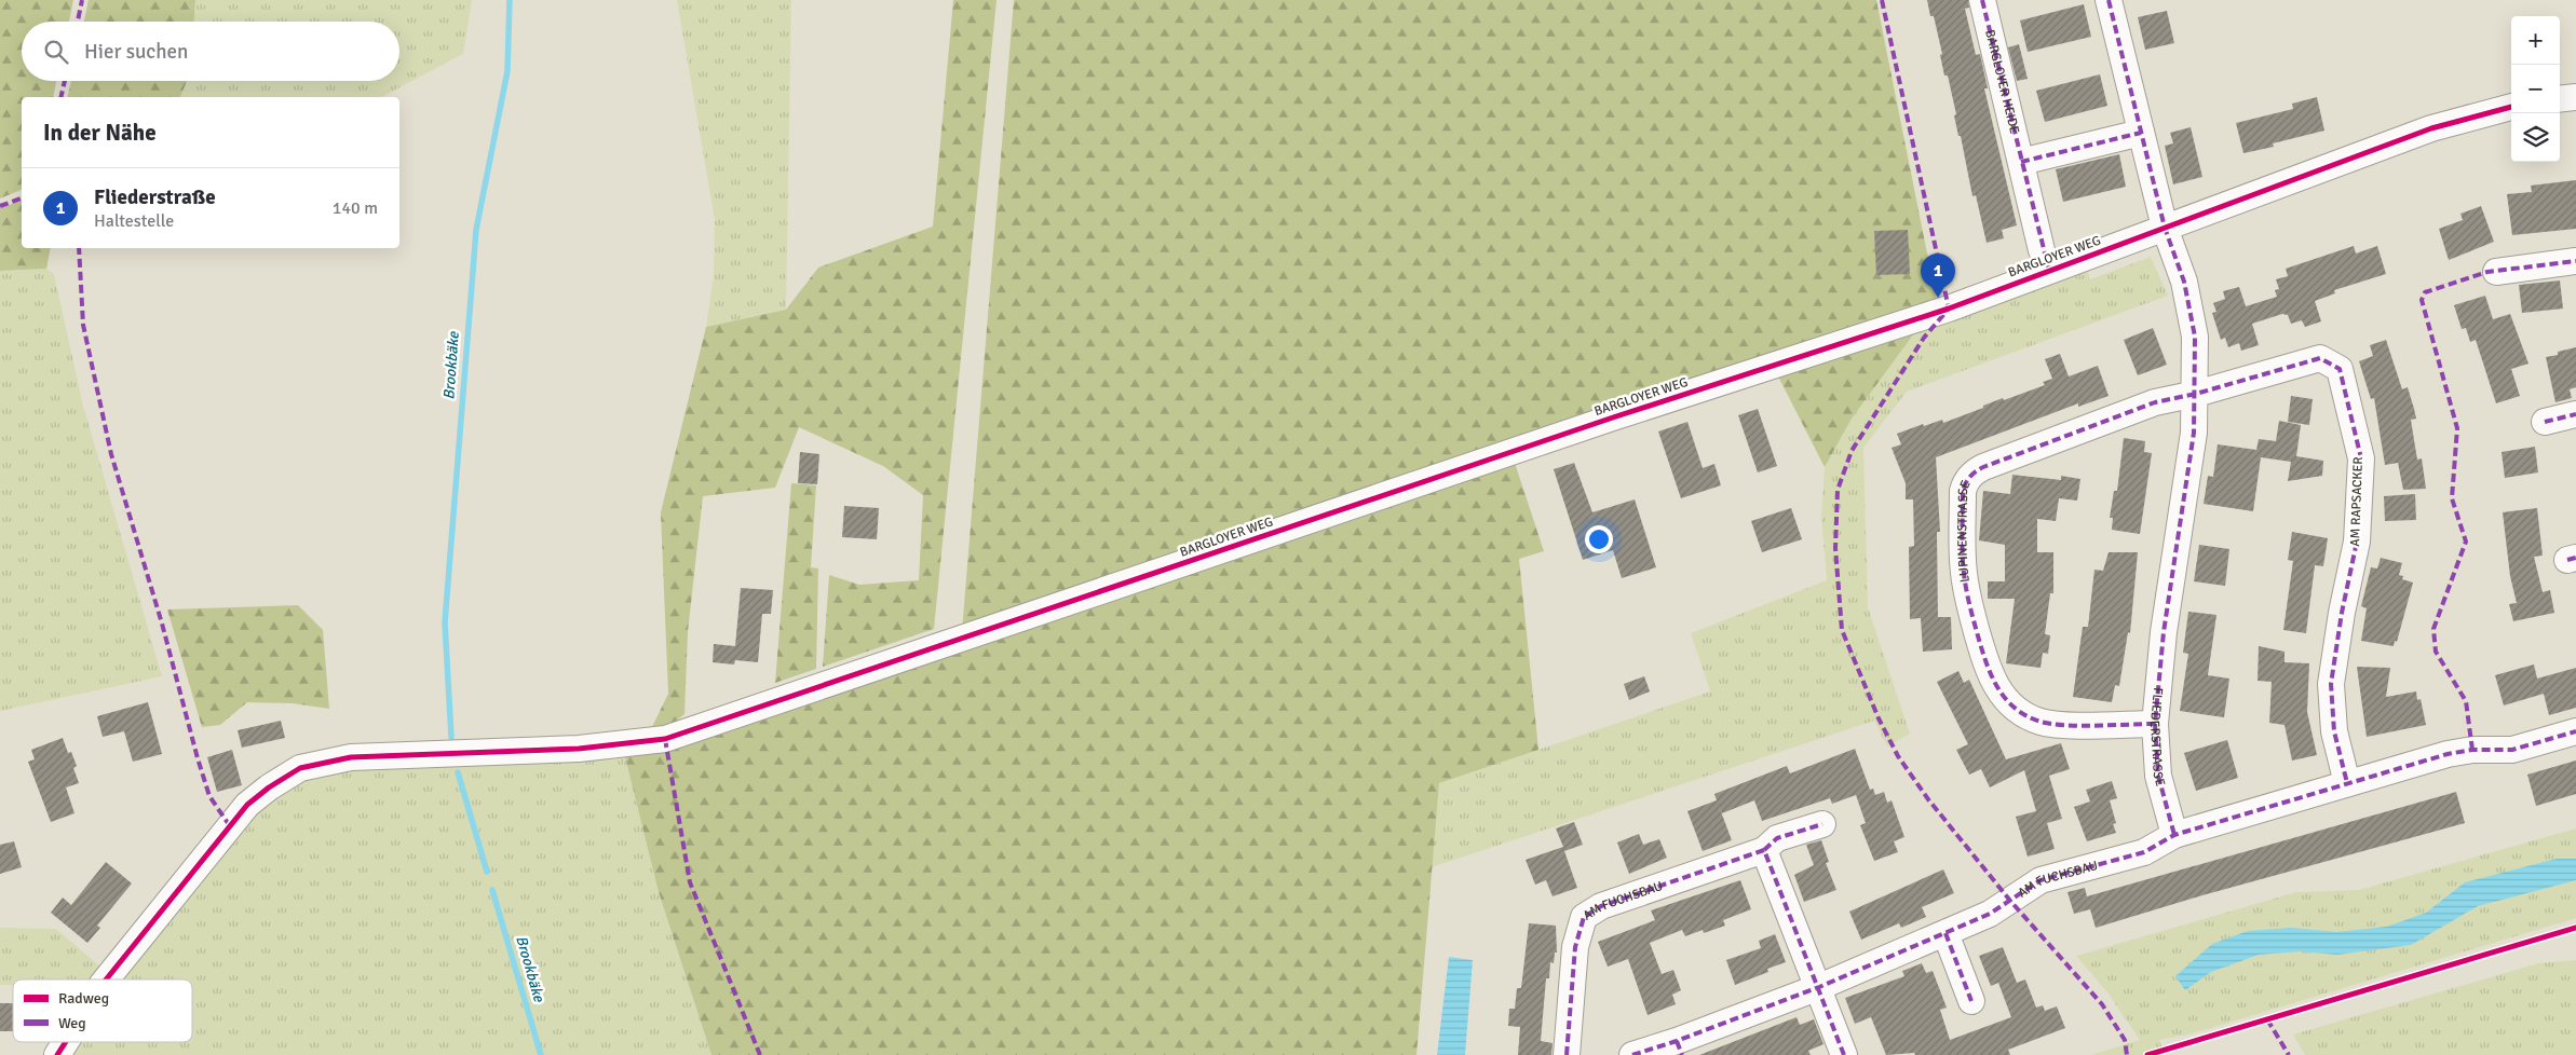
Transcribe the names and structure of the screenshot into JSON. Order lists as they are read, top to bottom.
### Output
{
  "streets": {
    "street": [
      "BARGLOYER HEIDE",
      "BARGLOYER WEG",
      "AM RAPSACKER",
      "LUPINENSTRASSE",
      "FLIEDERSTRASSE",
      "AM FUCHSBAU"
    ]
  },
  "crossings": [
    ["BARGLOYER WEG", "FLIEDERSTRASSE"],
    ["AM RAPSACKER", "LUPINENSTRASSE"],
    ["AM RAPSACKER", "FLIEDERSTRASSE"],
    ["LUPINENSTRASSE", "FLIEDERSTRASSE"],
    ["FLIEDERSTRASSE", "AM FUCHSBAU"]
  ],
  "water": ["Brookbäke"],
  "legend": ["Radweg", "Weg"],
  "page": {
    "map_buttons": ["+", "−"],
    "search": "Hier suchen",
    "heading": "In der Nähe",
    "list": [
      {
        "mark": "1",
        "name": "Fliederstraße",
        "note": "Haltestelle",
        "value": "140 m"
      }
    ],
    "pins": "1"
  }
}
